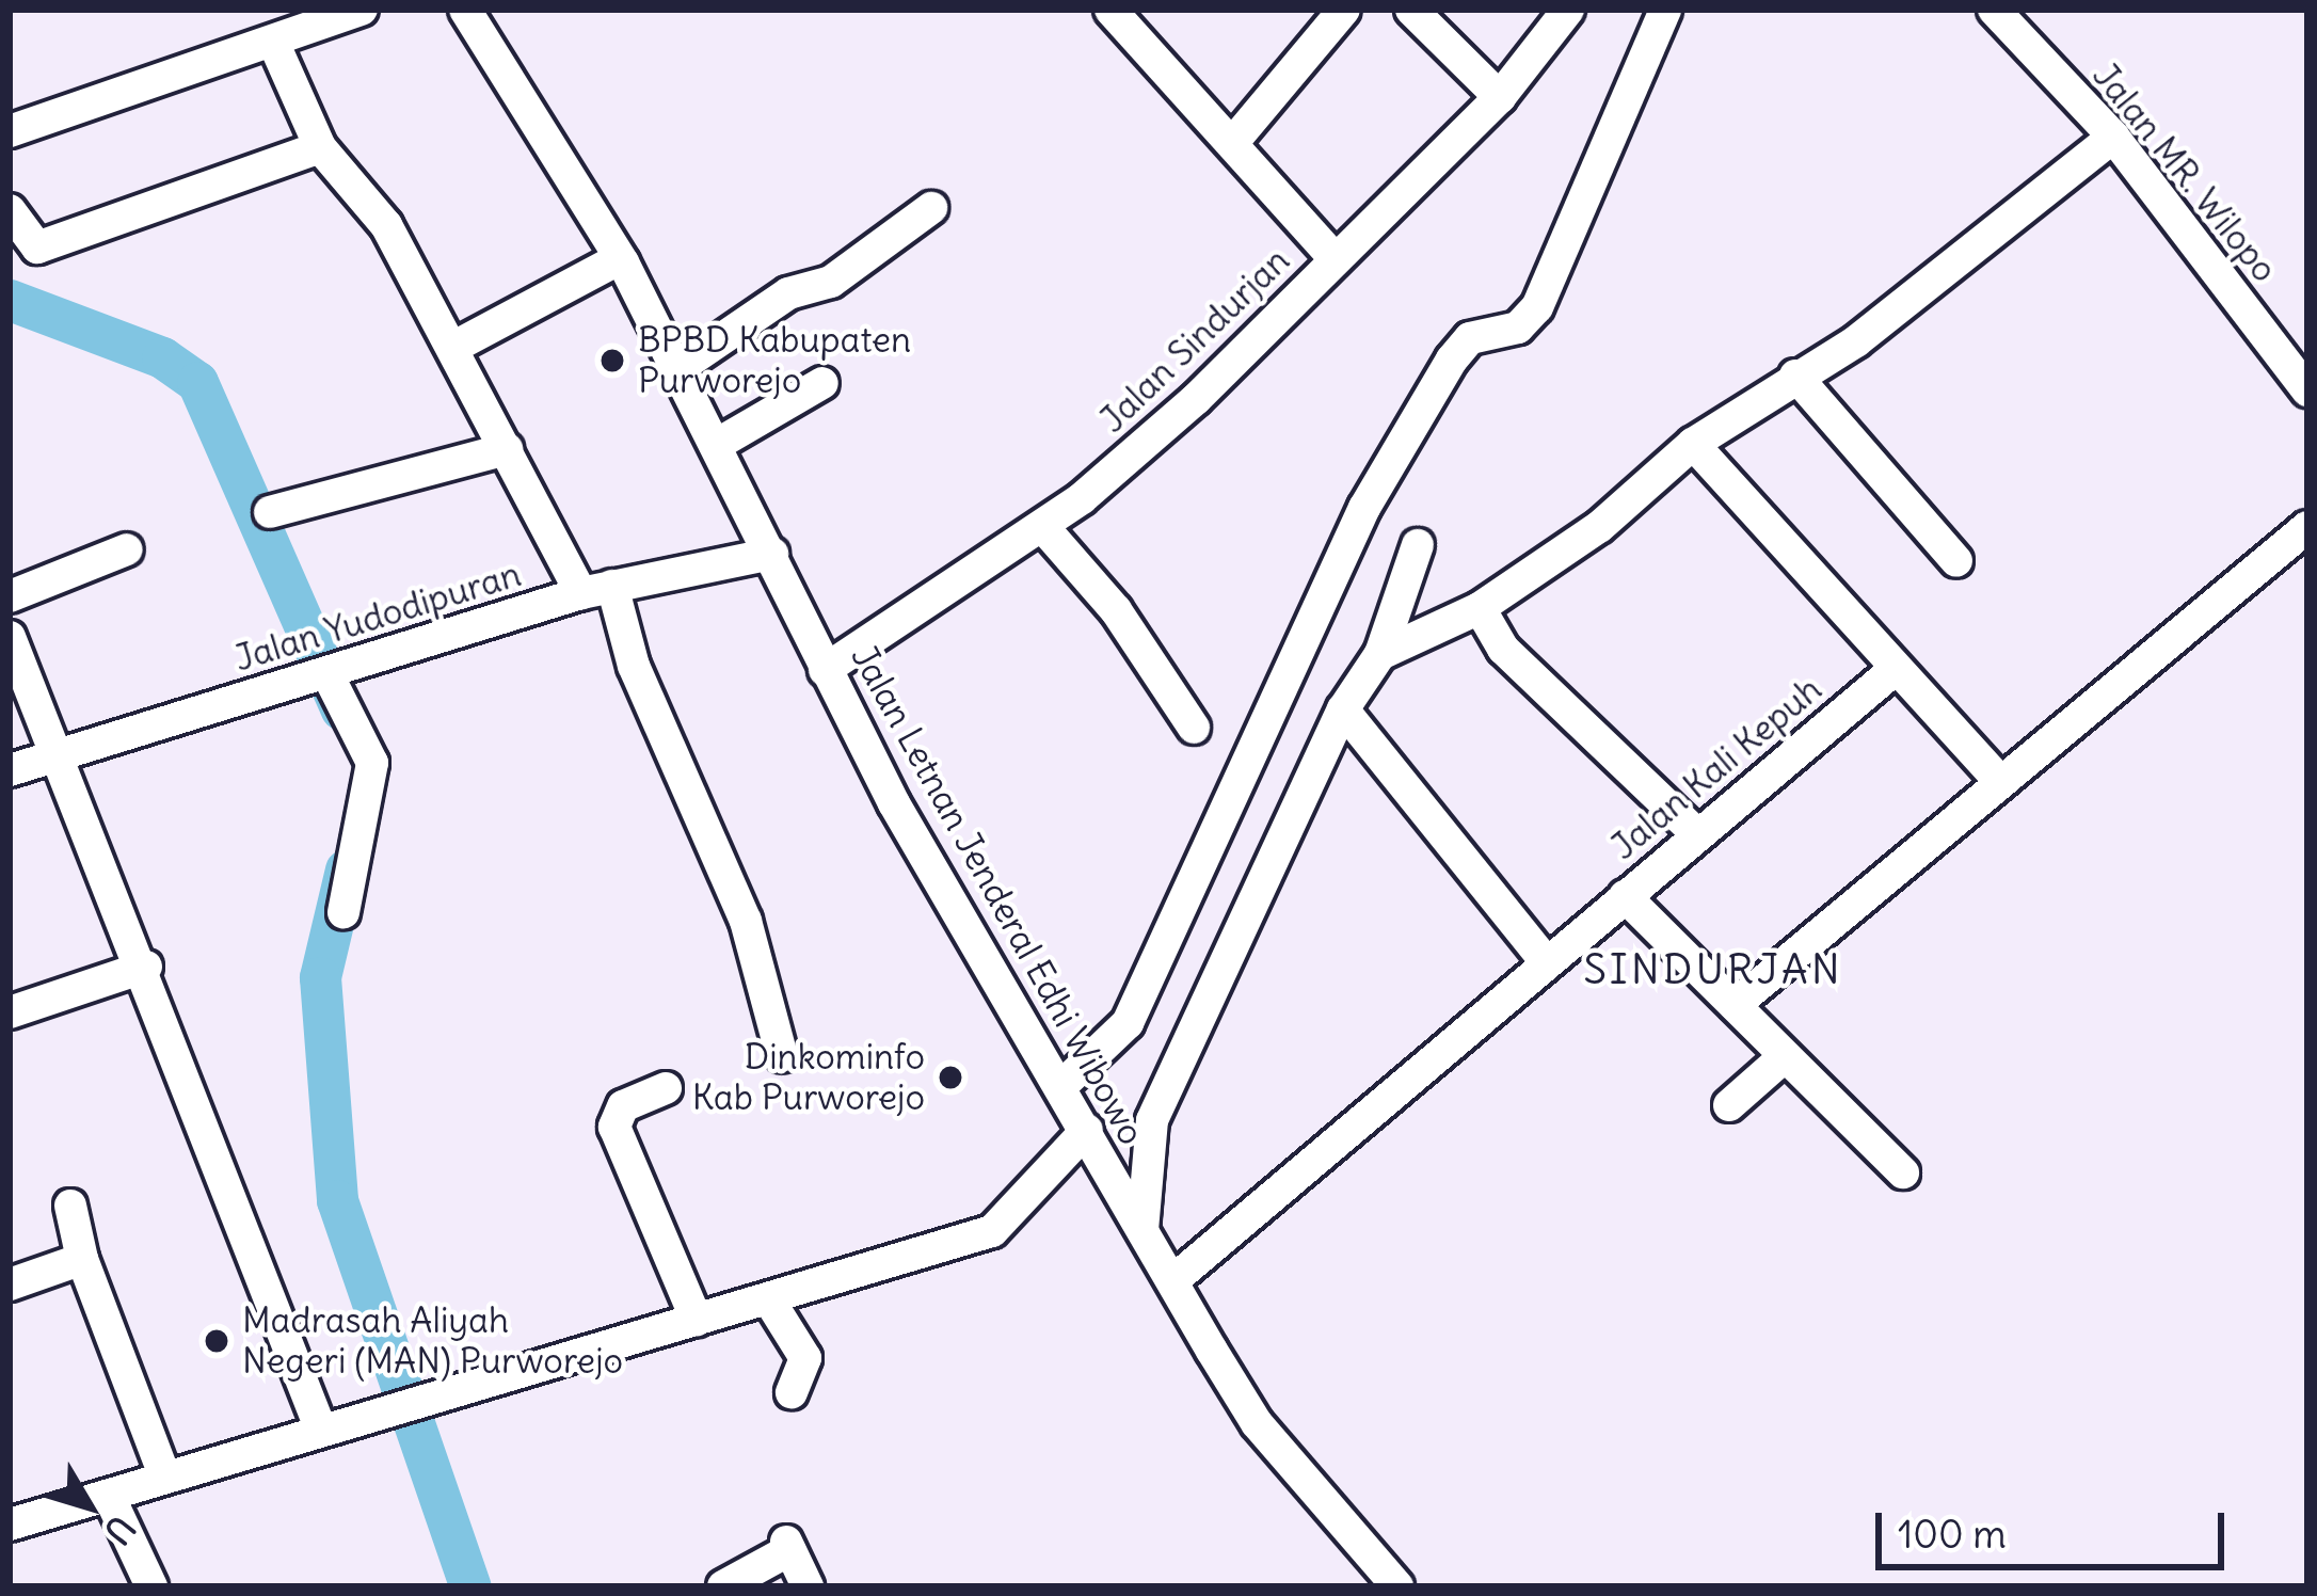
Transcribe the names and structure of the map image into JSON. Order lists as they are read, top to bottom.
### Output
{
  "streets": {
    "street": [
      "Jalan MR. Wilopo",
      "Jalan Sindurjan",
      "Jalan Yudodipuran",
      "Jalan Kali Kepuh",
      "Jalan Letnan Jenderal Edhi Wibowo"
    ]
  },
  "crossings": [
    ["Jalan Sindurjan", "Jalan Letnan Jenderal Edhi Wibowo"],
    ["Jalan Yudodipuran", "Jalan Letnan Jenderal Edhi Wibowo"],
    ["Jalan Kali Kepuh", "Jalan Letnan Jenderal Edhi Wibowo"]
  ],
  "districts": ["SINDURJAN"],
  "places": ["BPBD Kabupaten Purworejo", "Dinkominfo Kab Purworejo", "Madrasah Aliyah Negeri (MAN) Purworejo"],
  "scale_bar": "100 m",
  "north": "bottom right"
}
